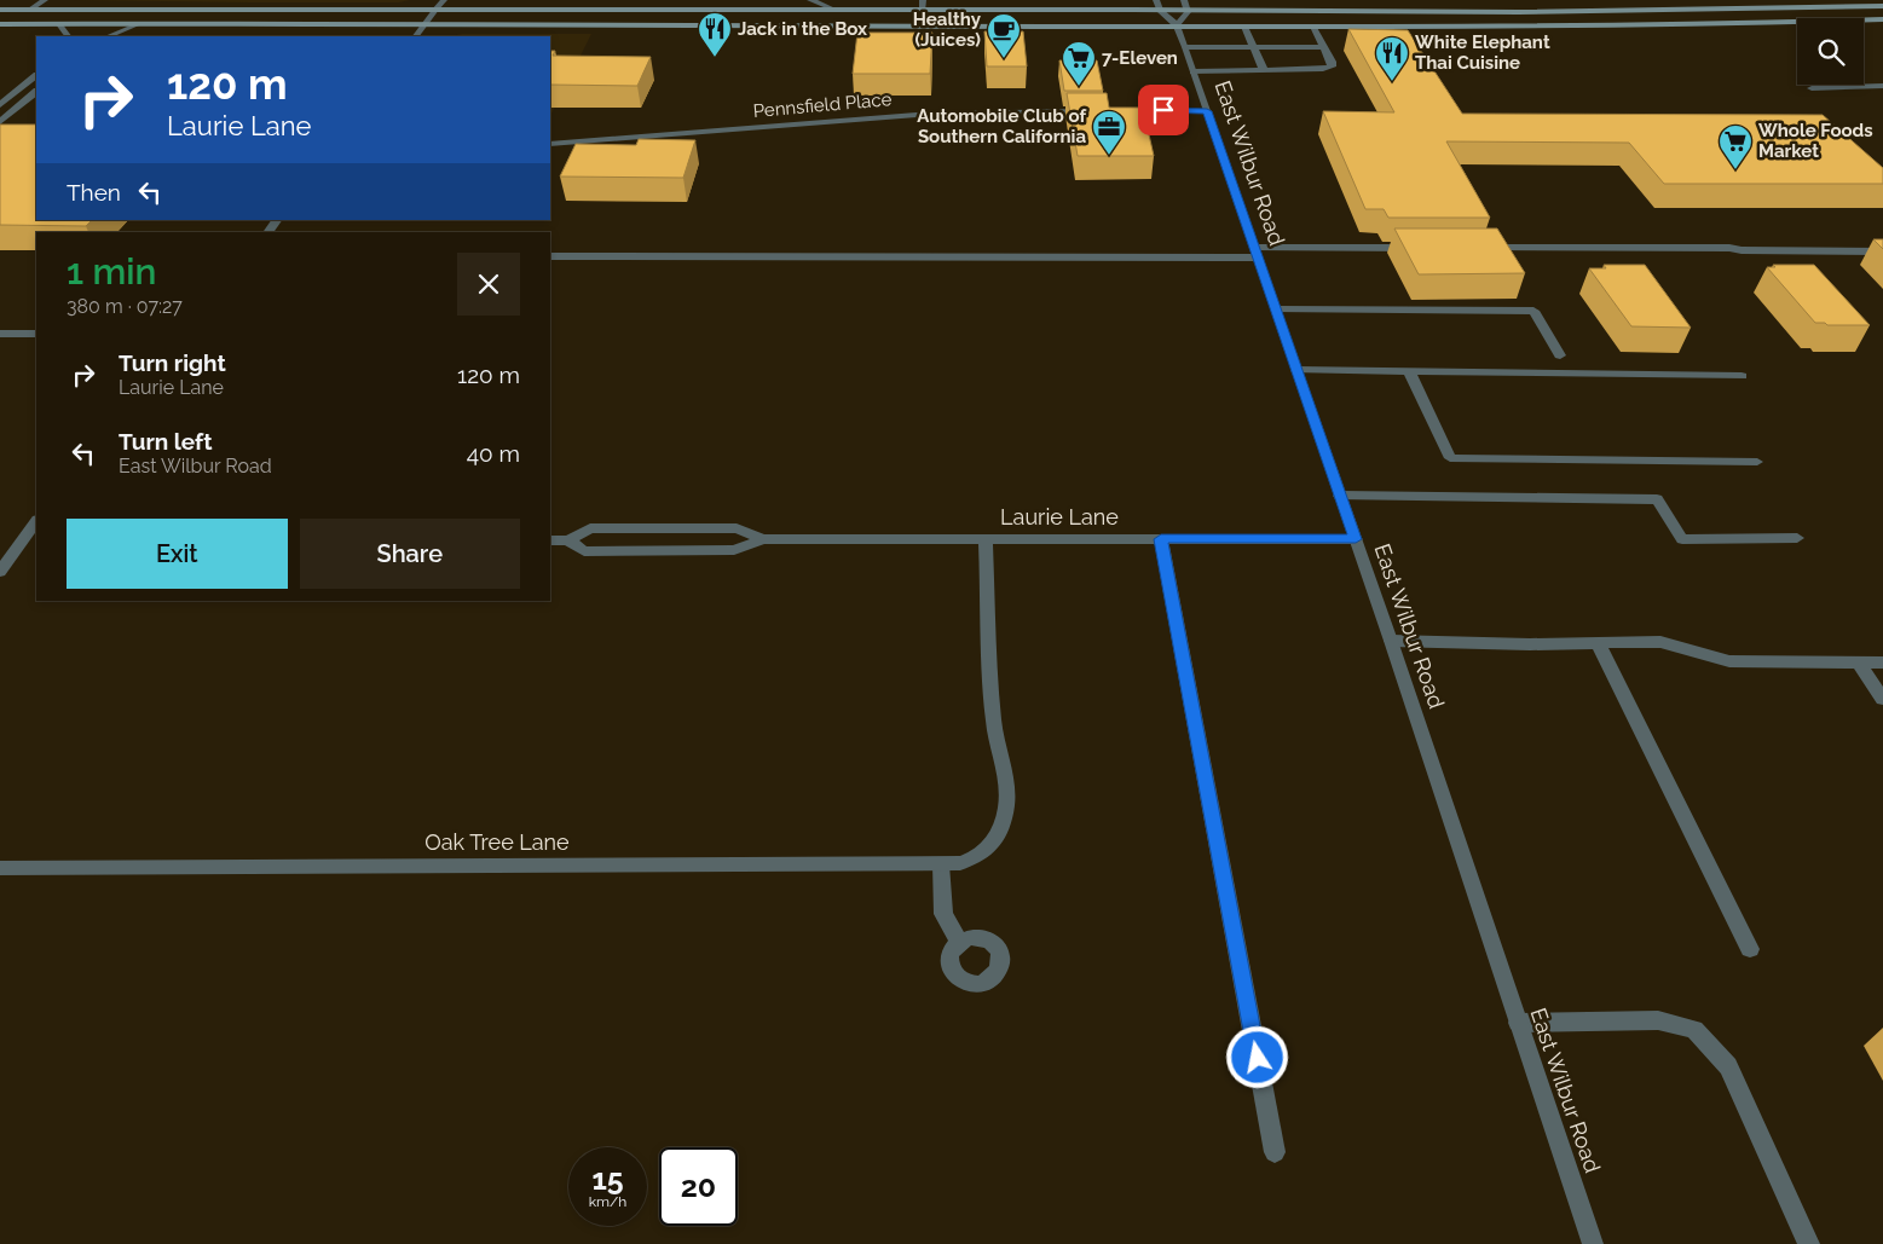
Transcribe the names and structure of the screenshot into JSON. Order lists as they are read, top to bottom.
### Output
{
  "streets": {
    "street": [
      "Pennsfield Place",
      "East Wilbur Road",
      "Laurie Lane",
      "Oak Tree Lane"
    ]
  },
  "crossings": [
    ["East Wilbur Road", "Laurie Lane"],
    ["Laurie Lane", "Oak Tree Lane"]
  ],
  "places": {
    "restaurant": ["Jack in the Box", "White Elephant Thai Cuisine"],
    "cafe": ["Healthy (Juices)"],
    "supermarket": ["7-Eleven", "Whole Foods Market"],
    "office": ["Automobile Club of Southern California"]
  },
  "page": {
    "turn": ["120 m", "Laurie Lane"],
    "then": "Then",
    "heading": ["1 min", "380 m · 07:27"],
    "list": [
      {
        "name": "Turn right",
        "note": "Laurie Lane",
        "value": "120 m"
      },
      {
        "name": "Turn left",
        "note": "East Wilbur Road",
        "value": "40 m"
      }
    ],
    "buttons": ["Exit", "Share"],
    "speed": "15 km/h",
    "limit": "20"
  }
}
